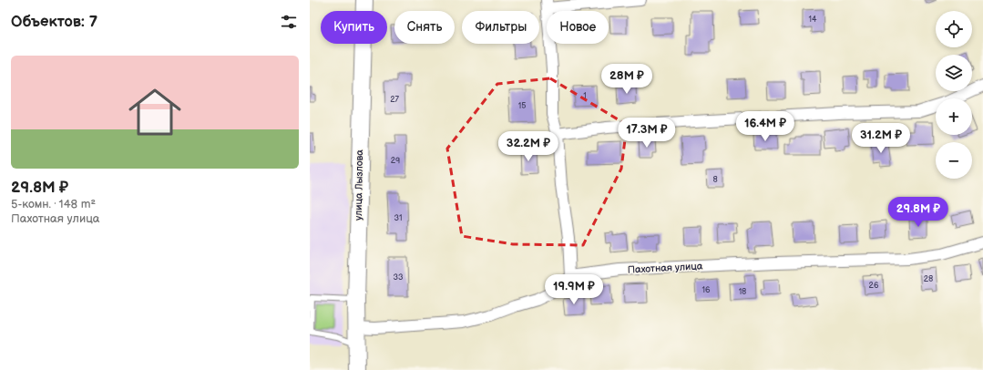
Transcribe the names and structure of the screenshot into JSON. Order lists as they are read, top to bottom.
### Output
{
  "streets": {
    "main road": ["улица Лызлова"],
    "street": ["Пахотная улица"]
  },
  "house_numbers": [
    "14",
    "1",
    "27",
    "15",
    "29",
    "8",
    "31",
    "33",
    "28",
    "26",
    "16",
    "18"
  ],
  "page": {
    "heading": "Объектов: 7",
    "map_buttons": ["+", "−"],
    "chip": [
      "Купить",
      "Снять",
      "Фильтры",
      "Новое"
    ],
    "list": [
      {
        "name": "29.8M ₽",
        "note": "5-комн. · 148 m² · Пахотная улица"
      }
    ],
    "price": [
      "28M ₽",
      "16.4M ₽",
      "17.3M ₽",
      "31.2M ₽",
      "32.2M ₽",
      "29.8M ₽",
      "19.9M ₽"
    ]
  }
}
